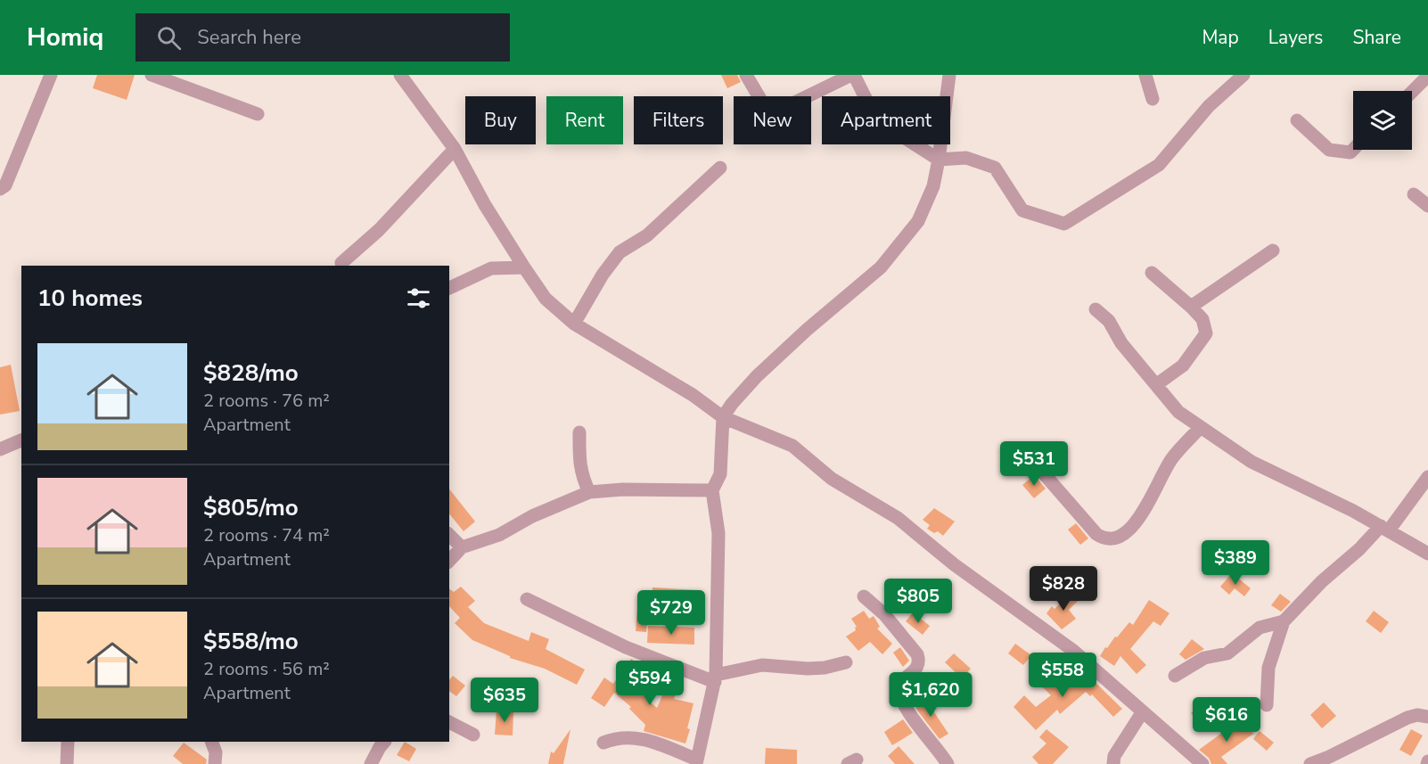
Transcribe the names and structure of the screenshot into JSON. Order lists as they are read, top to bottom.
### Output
{
  "page": {
    "header": "Homiq",
    "search": "Search here",
    "nav": ["Map", "Layers", "Share"],
    "chip": [
      "Buy",
      "Rent",
      "Filters",
      "New",
      "Apartment"
    ],
    "heading": "10 homes",
    "list": [
      {
        "name": "$828/mo",
        "note": "2 rooms · 76 m² · Apartment"
      },
      {
        "name": "$805/mo",
        "note": "2 rooms · 74 m² · Apartment"
      },
      {
        "name": "$558/mo",
        "note": "2 rooms · 56 m² · Apartment"
      }
    ],
    "price": [
      "$531",
      "$389",
      "$828",
      "$805",
      "$729",
      "$558",
      "$594",
      "$1,620",
      "$635",
      "$616"
    ]
  }
}
